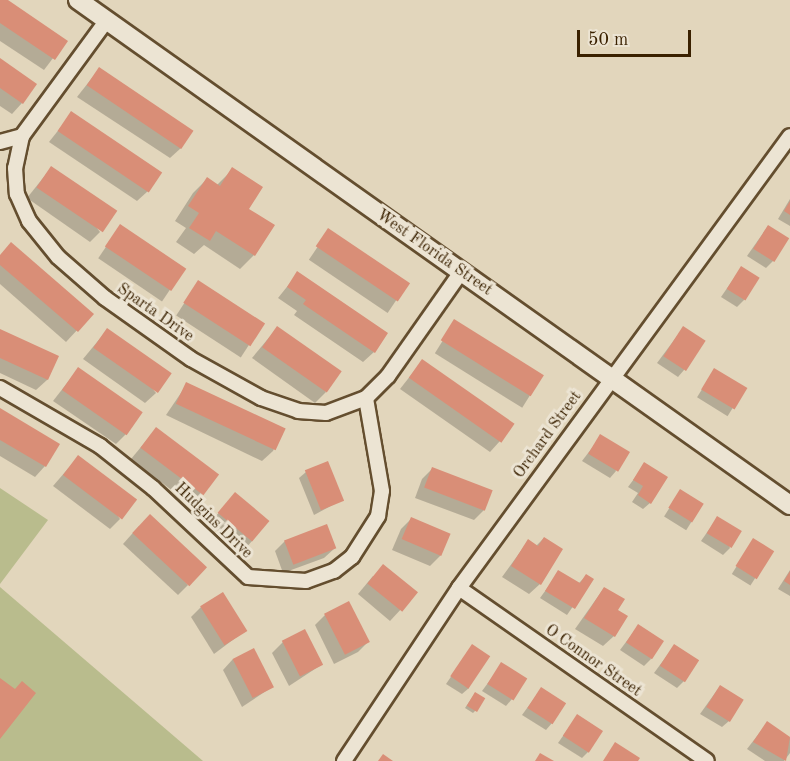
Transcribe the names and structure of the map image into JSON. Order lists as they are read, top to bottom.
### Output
{
  "streets": {
    "main road": ["West Florida Street"],
    "street": [
      "Sparta Drive",
      "Orchard Street",
      "Hudgins Drive",
      "O Connor Street"
    ]
  },
  "crossings": [
    ["West Florida Street", "Orchard Street"],
    ["Sparta Drive", "Hudgins Drive"],
    ["Orchard Street", "O Connor Street"]
  ],
  "scale_bar": "50 m"
}
